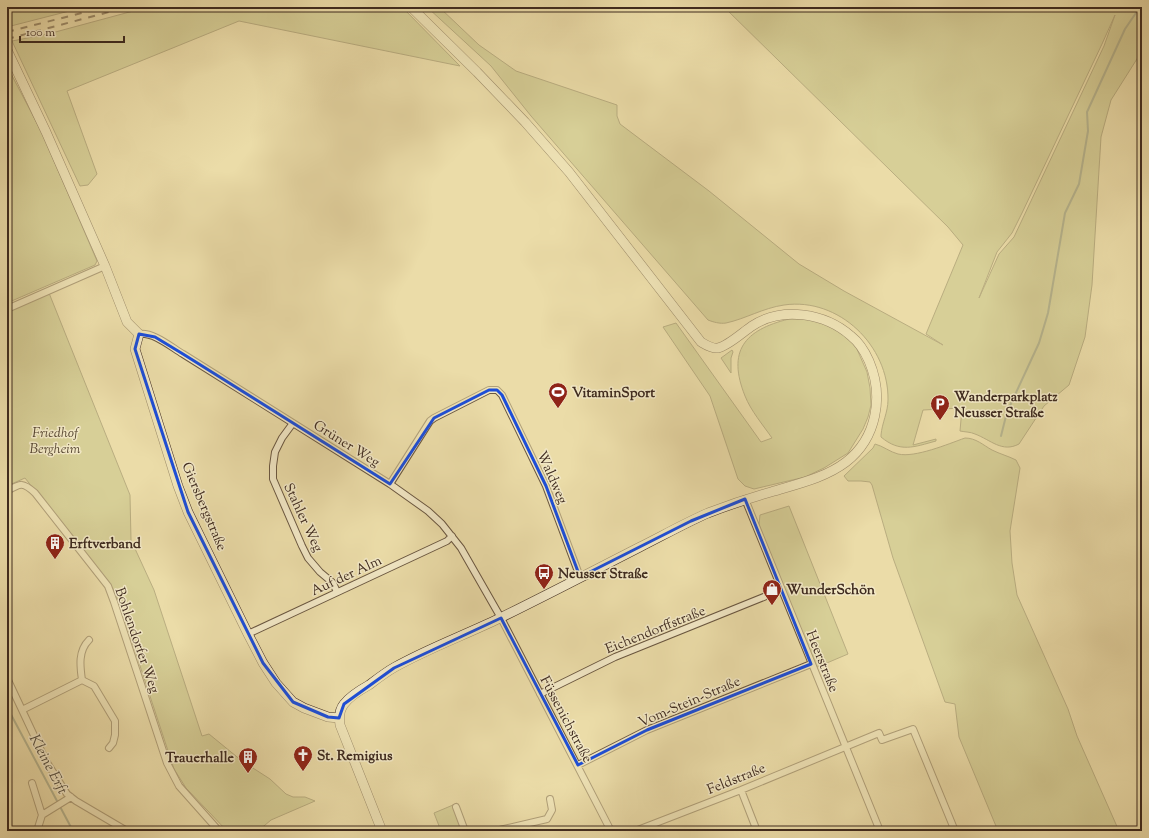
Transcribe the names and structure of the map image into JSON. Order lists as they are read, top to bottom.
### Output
{
  "streets": {
    "main road": ["Giersbergstraße"],
    "street": [
      "Grüner Weg",
      "Waldweg",
      "Stahler Weg",
      "Auf der Alm",
      "Eichendorffstraße",
      "Bohlendorfer Weg",
      "Heerstraße",
      "Vom-Stein-Straße",
      "Füssenichstraße",
      "Feldstraße"
    ]
  },
  "crossings": [
    ["Grüner Weg", "Waldweg"],
    ["Grüner Weg", "Giersbergstraße"],
    ["Grüner Weg", "Stahler Weg"],
    ["Grüner Weg", "Auf der Alm"],
    ["Grüner Weg", "Füssenichstraße"],
    ["Giersbergstraße", "Auf der Alm"],
    ["Stahler Weg", "Auf der Alm"],
    ["Eichendorffstraße", "Heerstraße"],
    ["Eichendorffstraße", "Füssenichstraße"],
    ["Heerstraße", "Vom-Stein-Straße"],
    ["Heerstraße", "Feldstraße"],
    ["Vom-Stein-Straße", "Füssenichstraße"]
  ],
  "water": ["Kleine Erft"],
  "parks": ["Friedhof Bergheim"],
  "places": {
    "sports": ["VitaminSport"],
    "parking": ["Wanderparkplatz Neusser Straße"],
    "building": ["Erftverband", "Trauerhalle"],
    "bus stop": ["Neusser Straße"],
    "shop": ["WunderSchön"],
    "church": ["St. Remigius"]
  },
  "scale_bar": "100 m"
}
